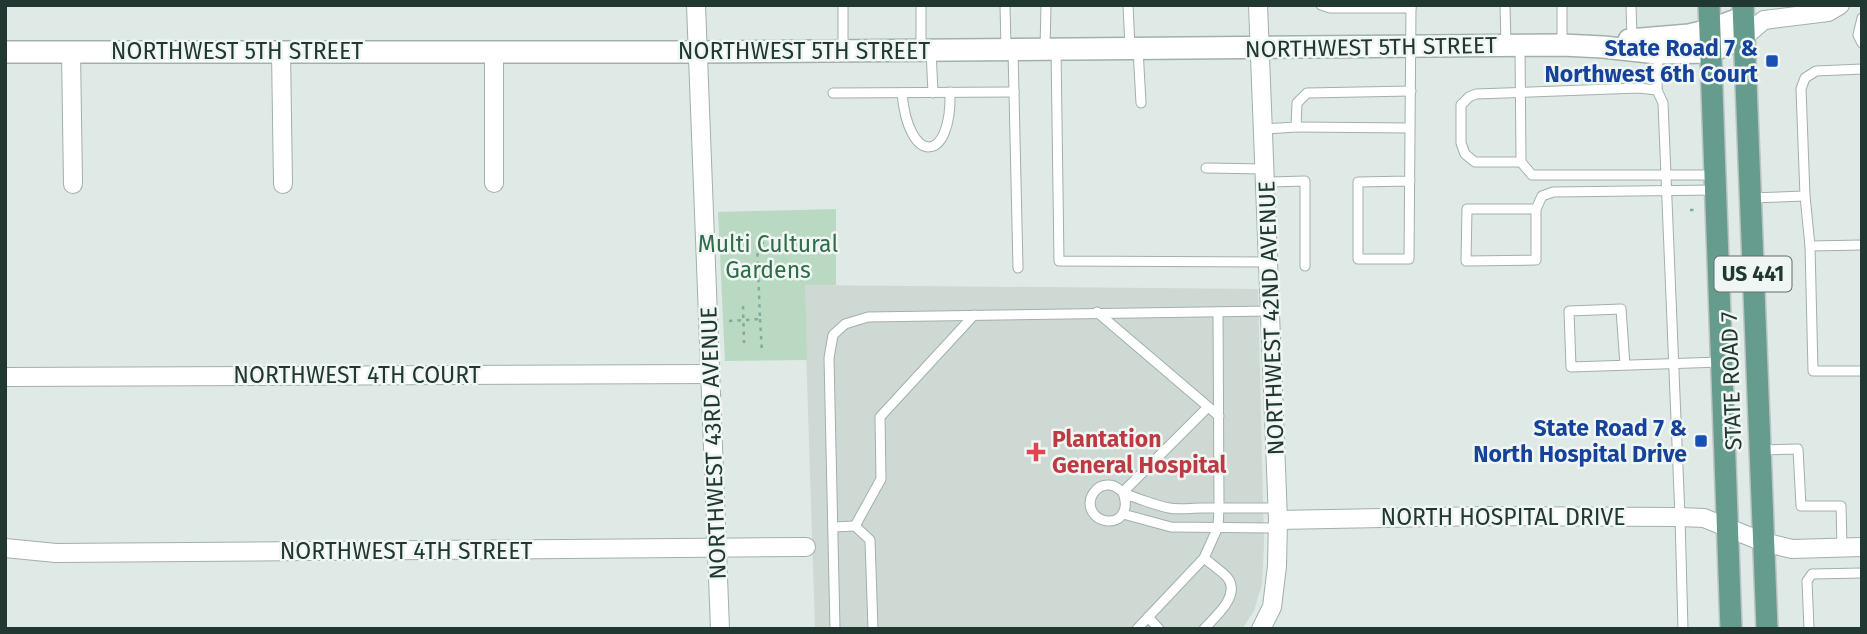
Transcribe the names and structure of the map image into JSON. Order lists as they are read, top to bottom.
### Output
{
  "streets": {
    "main road": ["US 441", "STATE ROAD 7"],
    "street": [
      "NORTHWEST 5TH STREET",
      "NORTHWEST 42ND AVENUE",
      "NORTHWEST 4TH COURT",
      "NORTHWEST 43RD AVENUE",
      "NORTH HOSPITAL DRIVE",
      "NORTHWEST 4TH STREET"
    ]
  },
  "crossings": [
    ["NORTHWEST 5TH STREET", "NORTHWEST 42ND AVENUE"],
    ["NORTHWEST 5TH STREET", "STATE ROAD 7"],
    ["NORTHWEST 5TH STREET", "NORTHWEST 43RD AVENUE"],
    ["NORTHWEST 42ND AVENUE", "NORTH HOSPITAL DRIVE"],
    ["NORTHWEST 4TH COURT", "NORTHWEST 43RD AVENUE"],
    ["STATE ROAD 7", "NORTH HOSPITAL DRIVE"],
    ["NORTHWEST 43RD AVENUE", "NORTHWEST 4TH STREET"]
  ],
  "parks": ["Multi Cultural Gardens"],
  "places": {
    "transit": ["State Road 7 & Northwest 6th Court", "State Road 7 & North Hospital Drive"],
    "health": ["Plantation General Hospital"]
  }
}
